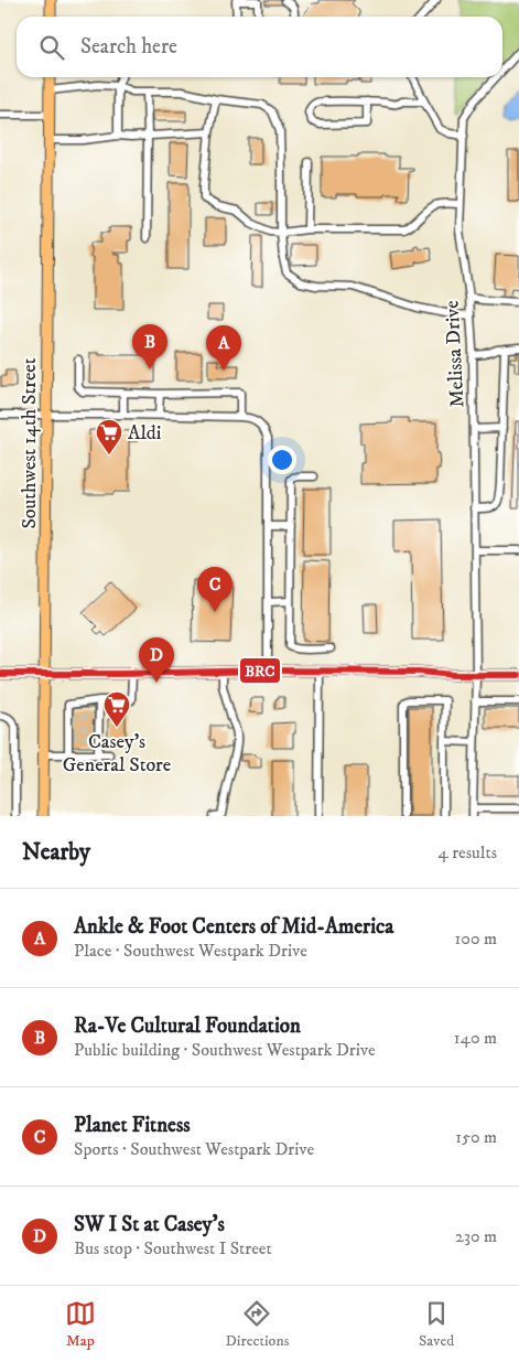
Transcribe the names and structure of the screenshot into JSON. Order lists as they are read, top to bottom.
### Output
{
  "streets": {
    "main road": ["Southwest 14th Street"],
    "street": ["Melissa Drive"]
  },
  "places": {
    "supermarket": ["Aldi", "Casey's General Store"]
  },
  "lines": ["transit line BRC"],
  "page": {
    "search": "Search here",
    "pins": [
      "B",
      "A",
      "C",
      "D"
    ],
    "heading": ["Nearby", "4 results"],
    "list": [
      {
        "mark": "A",
        "name": "Ankle & Foot Centers of Mid-America",
        "note": "Place · Southwest Westpark Drive",
        "value": "100 m"
      },
      {
        "mark": "B",
        "name": "Ra-Ve Cultural Foundation",
        "note": "Public building · Southwest Westpark Drive",
        "value": "140 m"
      },
      {
        "mark": "C",
        "name": "Planet Fitness",
        "note": "Sports · Southwest Westpark Drive",
        "value": "150 m"
      },
      {
        "mark": "D",
        "name": "SW I St at Casey's",
        "note": "Bus stop · Southwest I Street",
        "value": "230 m"
      }
    ],
    "nav": ["Map", "Directions", "Saved"]
  }
}
